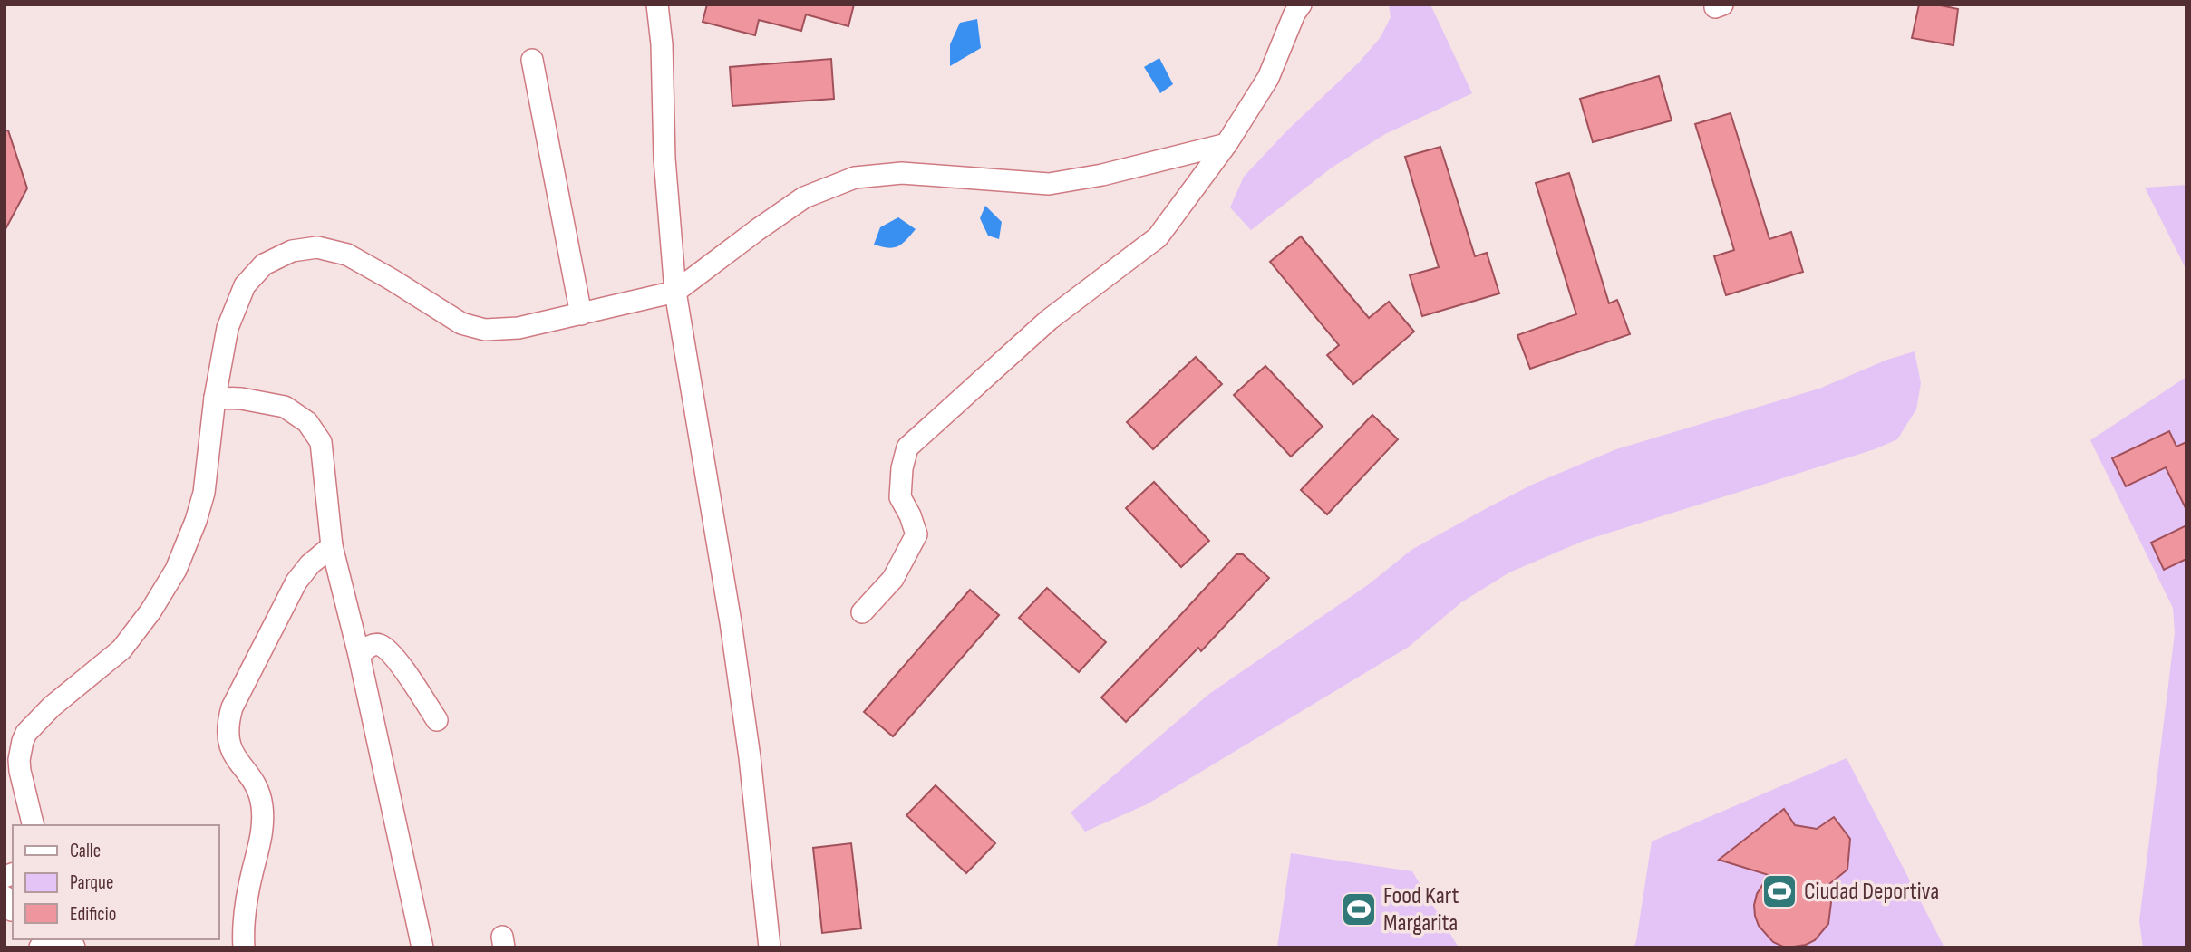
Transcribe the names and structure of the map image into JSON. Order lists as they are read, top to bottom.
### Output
{
  "places": {
    "sports": ["Ciudad Deportiva", "Food Kart Margarita"]
  },
  "legend": ["Calle", "Parque", "Edificio"]
}
